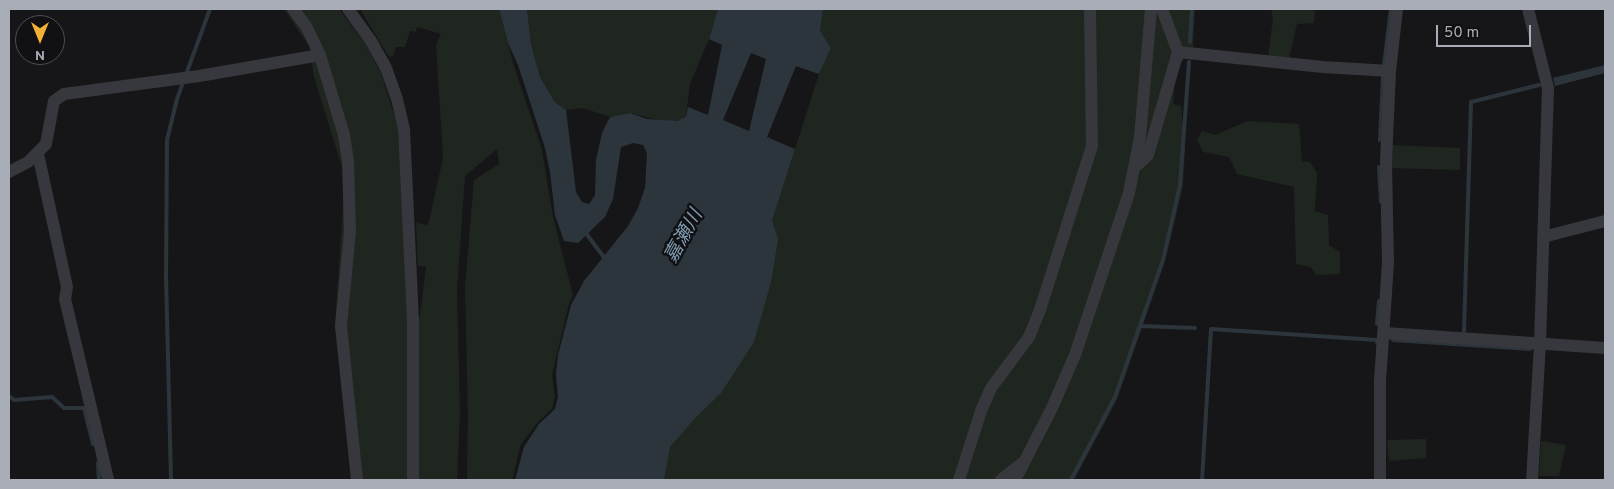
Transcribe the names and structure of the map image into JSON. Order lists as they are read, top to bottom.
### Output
{
  "water": ["嘉瀬川"],
  "scale_bar": "50 m",
  "north": "bottom"
}
